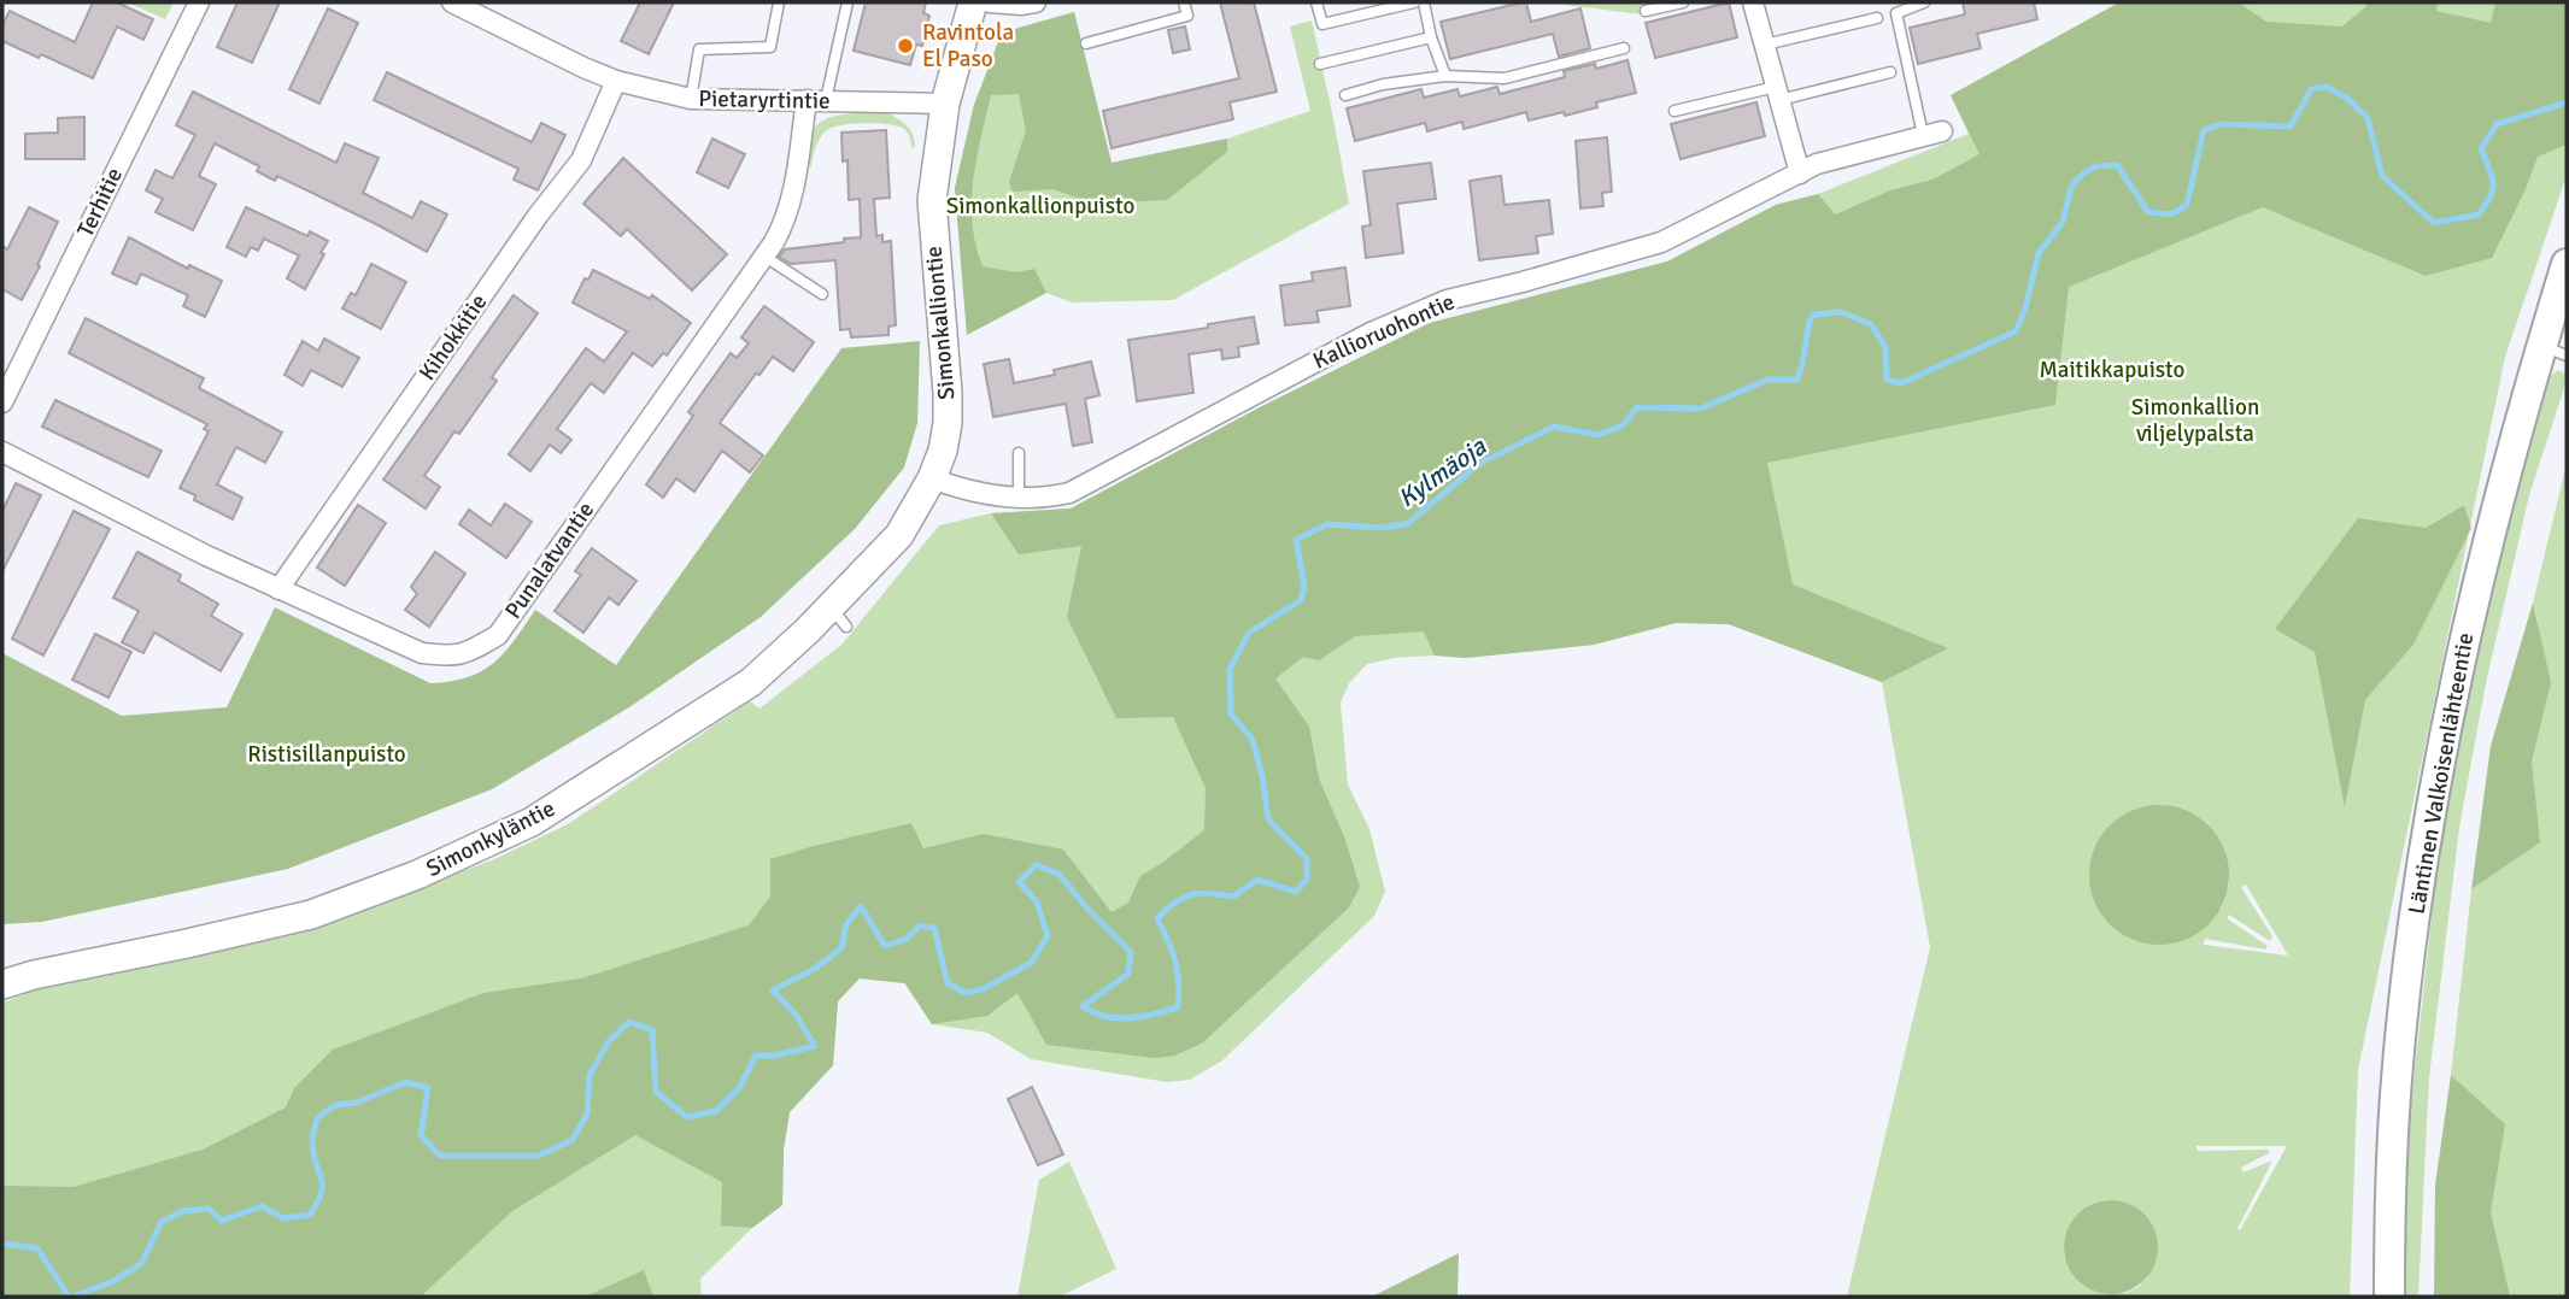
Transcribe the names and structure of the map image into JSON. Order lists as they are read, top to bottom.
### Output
{
  "streets": {
    "main road": ["Simonkalliontie", "Läntinen Valkoisenlähteentie", "Simonkyläntie"],
    "street": [
      "Pietaryrtintie",
      "Terhitie",
      "Kallioruohontie",
      "Kihokkitie",
      "Punalatvantie"
    ]
  },
  "crossings": [
    ["Pietaryrtintie", "Simonkalliontie"],
    ["Pietaryrtintie", "Kihokkitie"],
    ["Pietaryrtintie", "Punalatvantie"],
    ["Simonkalliontie", "Kallioruohontie"],
    ["Simonkalliontie", "Simonkyläntie"],
    ["Kihokkitie", "Punalatvantie"]
  ],
  "water": ["Kylmäoja"],
  "parks": [
    "Simonkallionpuisto",
    "Maitikkapuisto",
    "Simonkallion viljelypalsta",
    "Ristisillanpuisto"
  ],
  "places": ["Ravintola El Paso"]
}
